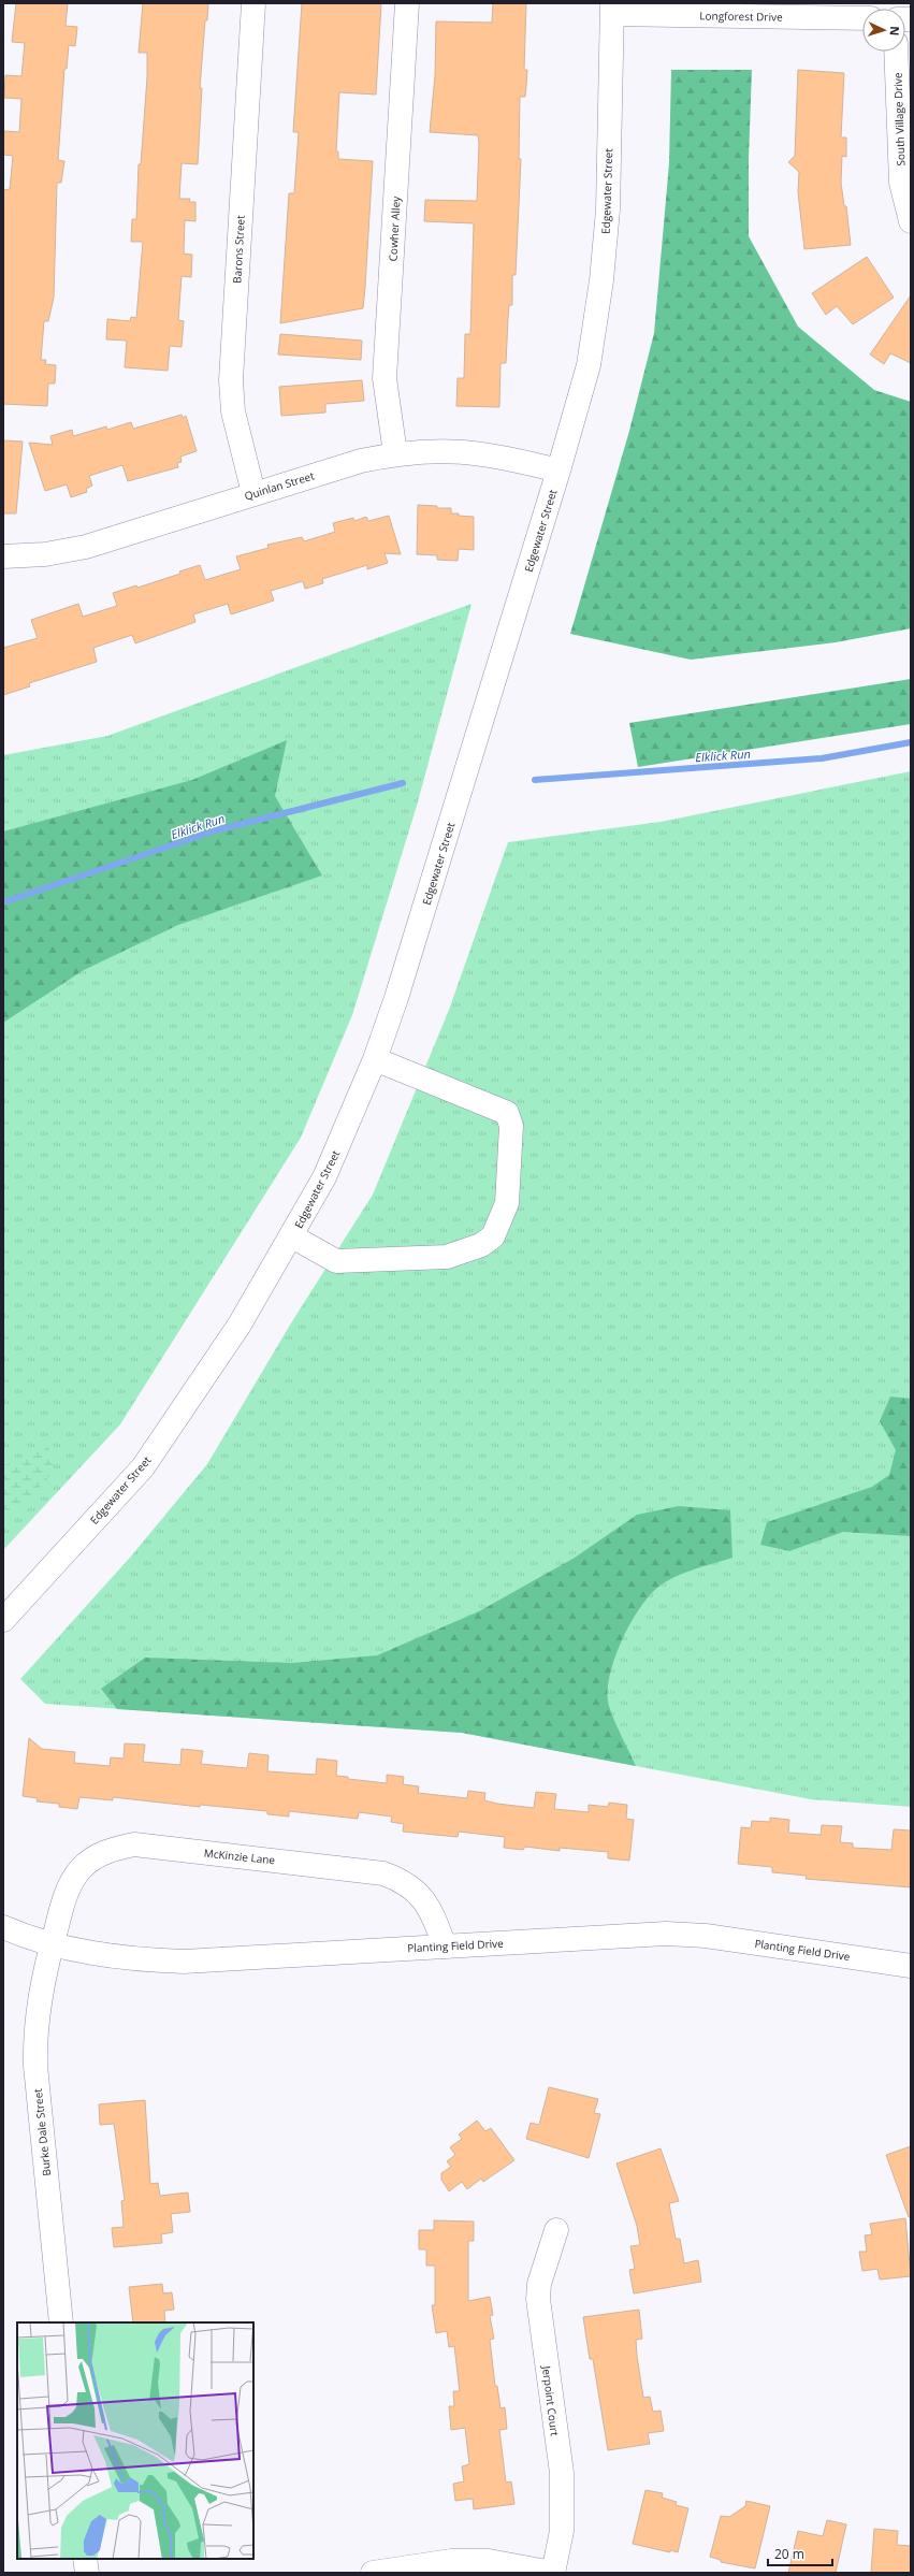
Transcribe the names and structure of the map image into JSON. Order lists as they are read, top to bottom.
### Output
{
  "streets": {
    "street": [
      "Longforest Drive",
      "South Village Drive",
      "Edgewater Street",
      "Cowher Alley",
      "Barons Street",
      "Quinlan Street",
      "McKinzie Lane",
      "Planting Field Drive",
      "Burke Dale Street",
      "Jerpoint Court"
    ]
  },
  "crossings": [
    ["Longforest Drive", "Edgewater Street"],
    ["Edgewater Street", "Quinlan Street"],
    ["Cowher Alley", "Quinlan Street"],
    ["Barons Street", "Quinlan Street"],
    ["McKinzie Lane", "Planting Field Drive"],
    ["McKinzie Lane", "Burke Dale Street"],
    ["Planting Field Drive", "Burke Dale Street"]
  ],
  "water": ["Elklick Run"],
  "scale_bar": "20 m",
  "north": "right"
}
